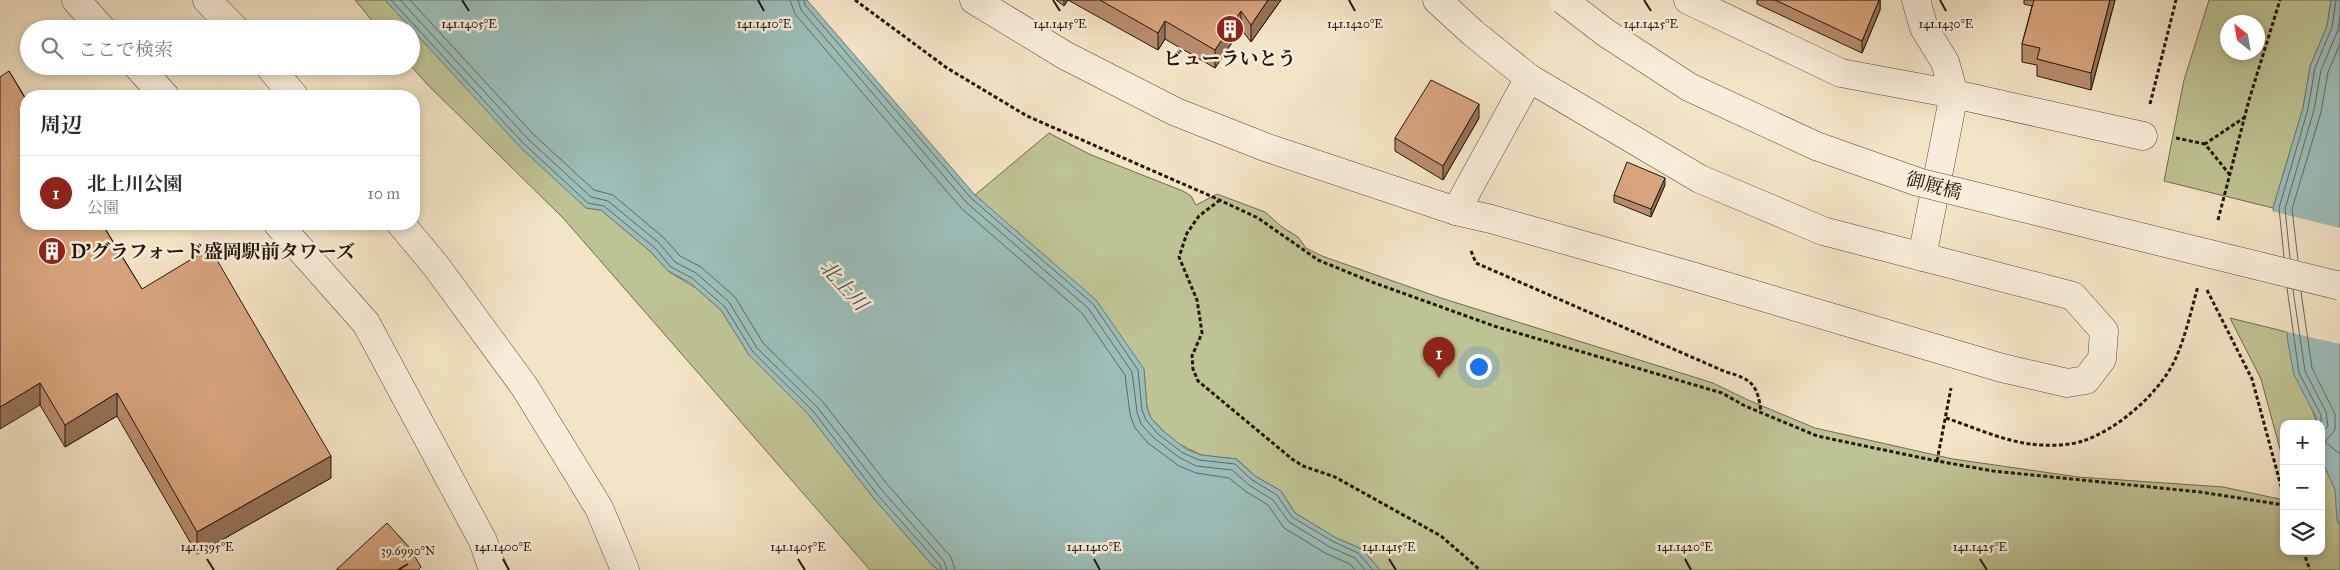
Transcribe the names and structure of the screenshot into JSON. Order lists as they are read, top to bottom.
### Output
{
  "streets": {
    "street": ["御厩橋"]
  },
  "water": ["北上川"],
  "places": {
    "building": ["ビューラいとう", "D'グラフォード盛岡駅前タワーズ"]
  },
  "north": "top left",
  "page": {
    "search": "ここで検索",
    "heading": "周辺",
    "list": [
      {
        "mark": "1",
        "name": "北上川公園",
        "note": "公園",
        "value": "10 m"
      }
    ],
    "pins": "1",
    "map_buttons": ["+", "−"]
  },
  "coordinates": [
    "141.1410°E",
    "141.1415°E",
    "141.1420°E",
    "141.1425°E",
    "141.1430°E",
    "141.1405°E",
    "141.1395°E",
    "141.1400°E",
    "39.6990°N"
  ]
}
